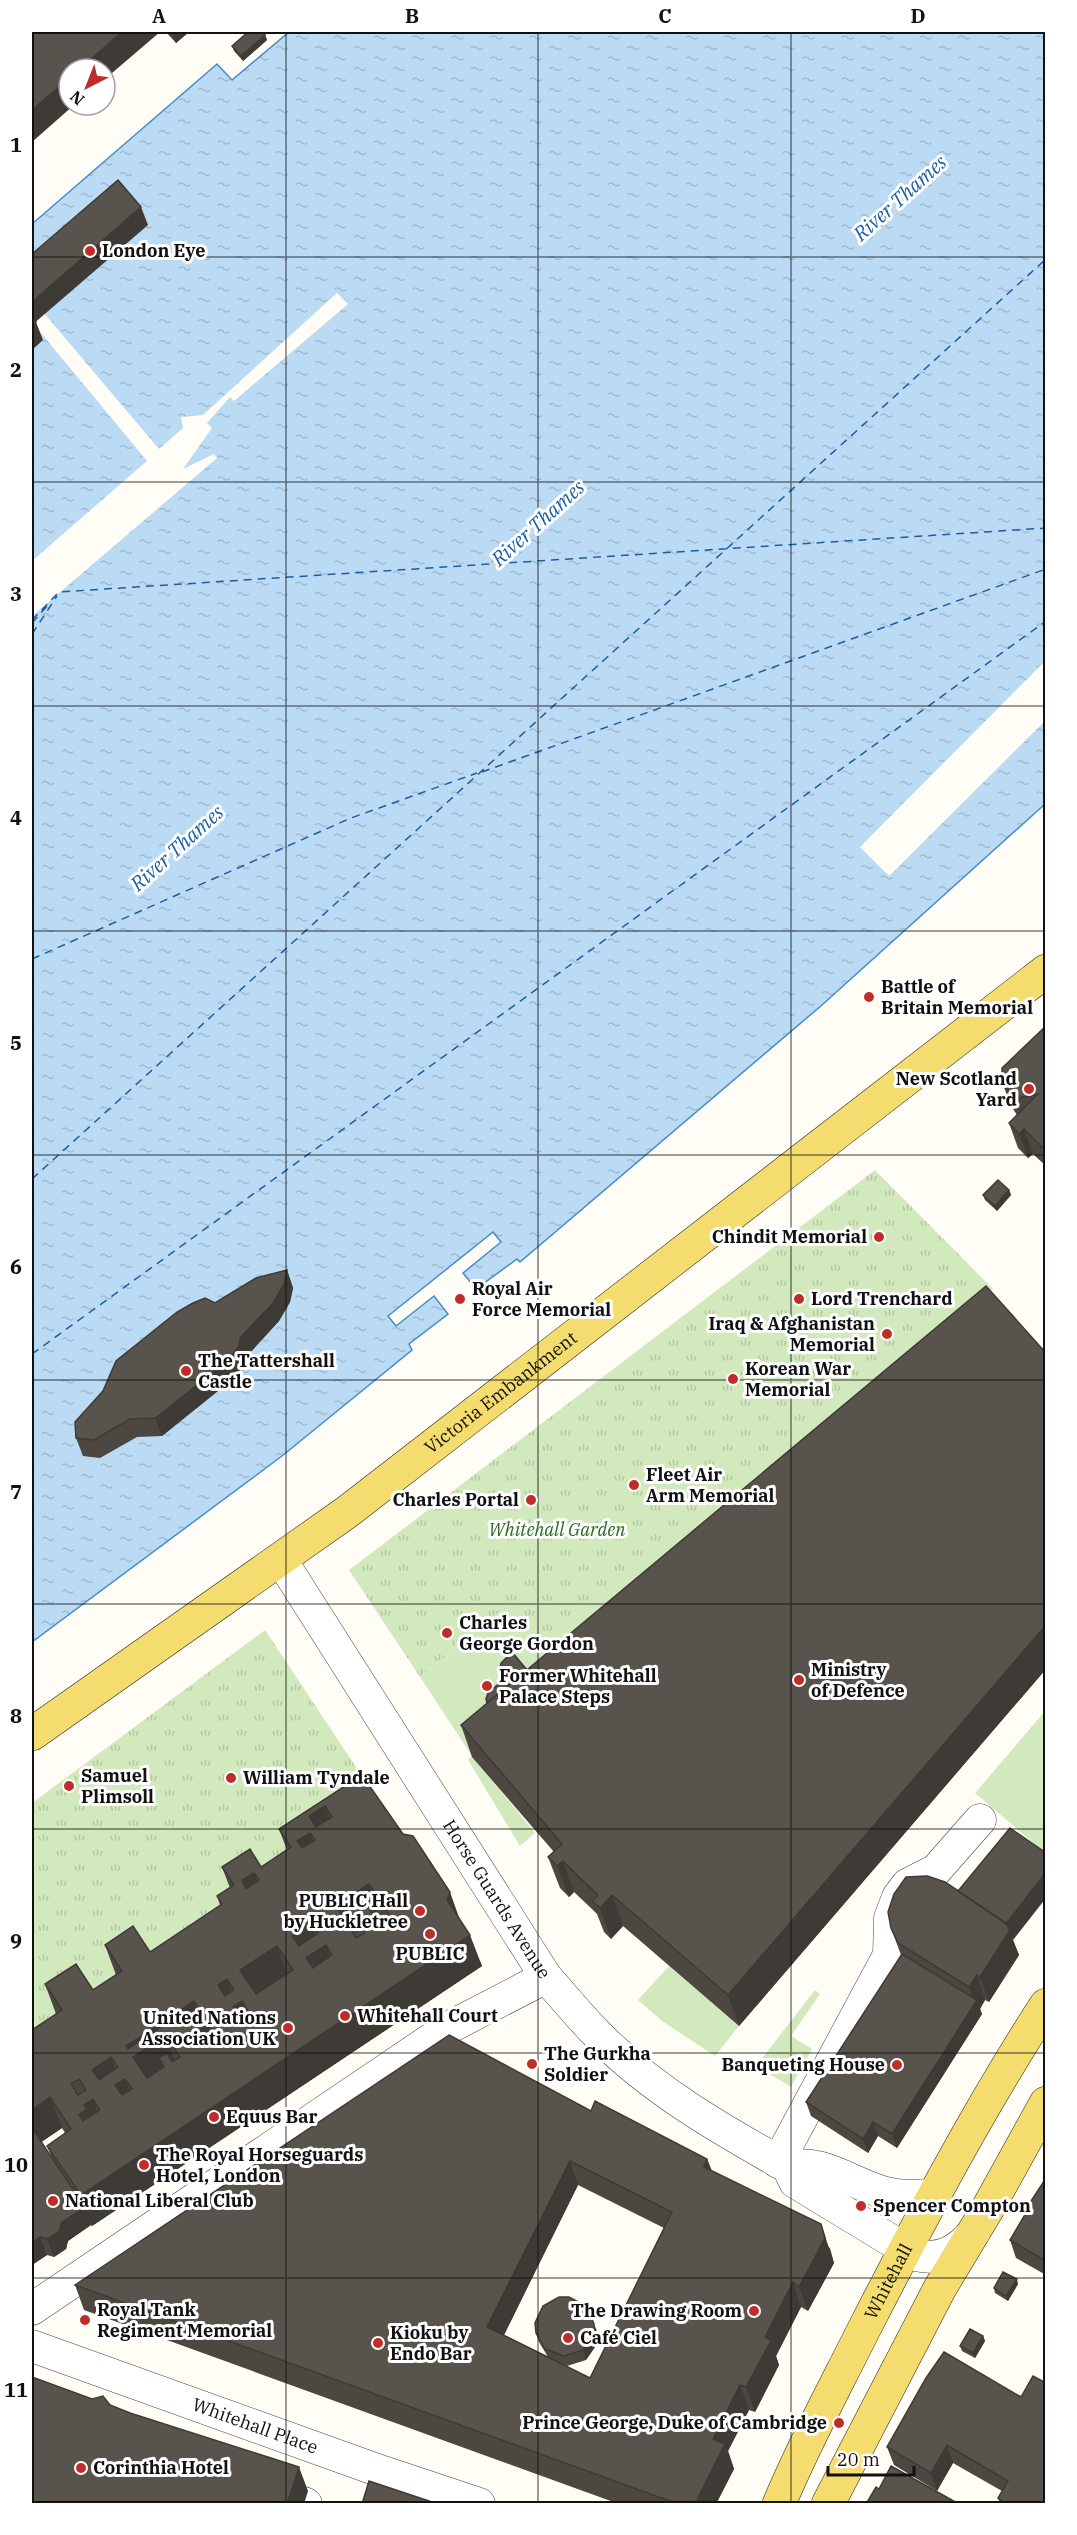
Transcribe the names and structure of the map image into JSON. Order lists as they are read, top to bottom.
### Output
{
  "streets": {
    "main road": ["Victoria Embankment", "Whitehall"],
    "street": ["Horse Guards Avenue", "Whitehall Place"]
  },
  "crossings": [
    ["Victoria Embankment", "Horse Guards Avenue"],
    ["Horse Guards Avenue", "Whitehall"]
  ],
  "water": ["River Thames"],
  "parks": ["Whitehall Garden"],
  "places": [
    "London Eye",
    "Battle of Britain Memorial",
    "New Scotland Yard",
    "Chindit Memorial",
    "Royal Air Force Memorial",
    "Lord Trenchard",
    "Iraq & Afghanistan Memorial",
    "The Tattershall Castle",
    "Korean War Memorial",
    "Fleet Air Arm Memorial",
    "Charles Portal",
    "Charles George Gordon",
    "Ministry of Defence",
    "Former Whitehall Palace Steps",
    "William Tyndale",
    "Samuel Plimsoll",
    "PUBLIC Hall by Huckletree",
    "PUBLIC",
    "Whitehall Court",
    "United Nations Association UK",
    "The Gurkha Soldier",
    "Banqueting House",
    "Equus Bar",
    "The Royal Horseguards Hotel, London",
    "National Liberal Club",
    "Spencer Compton",
    "The Drawing Room",
    "Royal Tank Regiment Memorial",
    "Café Ciel",
    "Kioku by Endo Bar",
    "Prince George, Duke of Cambridge",
    "Corinthia Hotel"
  ],
  "scale_bar": "20 m",
  "north": "bottom left",
  "grid": {
    "columns": [
      "A",
      "B",
      "C",
      "D"
    ],
    "rows": [
      "1",
      "2",
      "3",
      "4",
      "5",
      "6",
      "7",
      "8",
      "9",
      "10",
      "11"
    ]
  }
}
